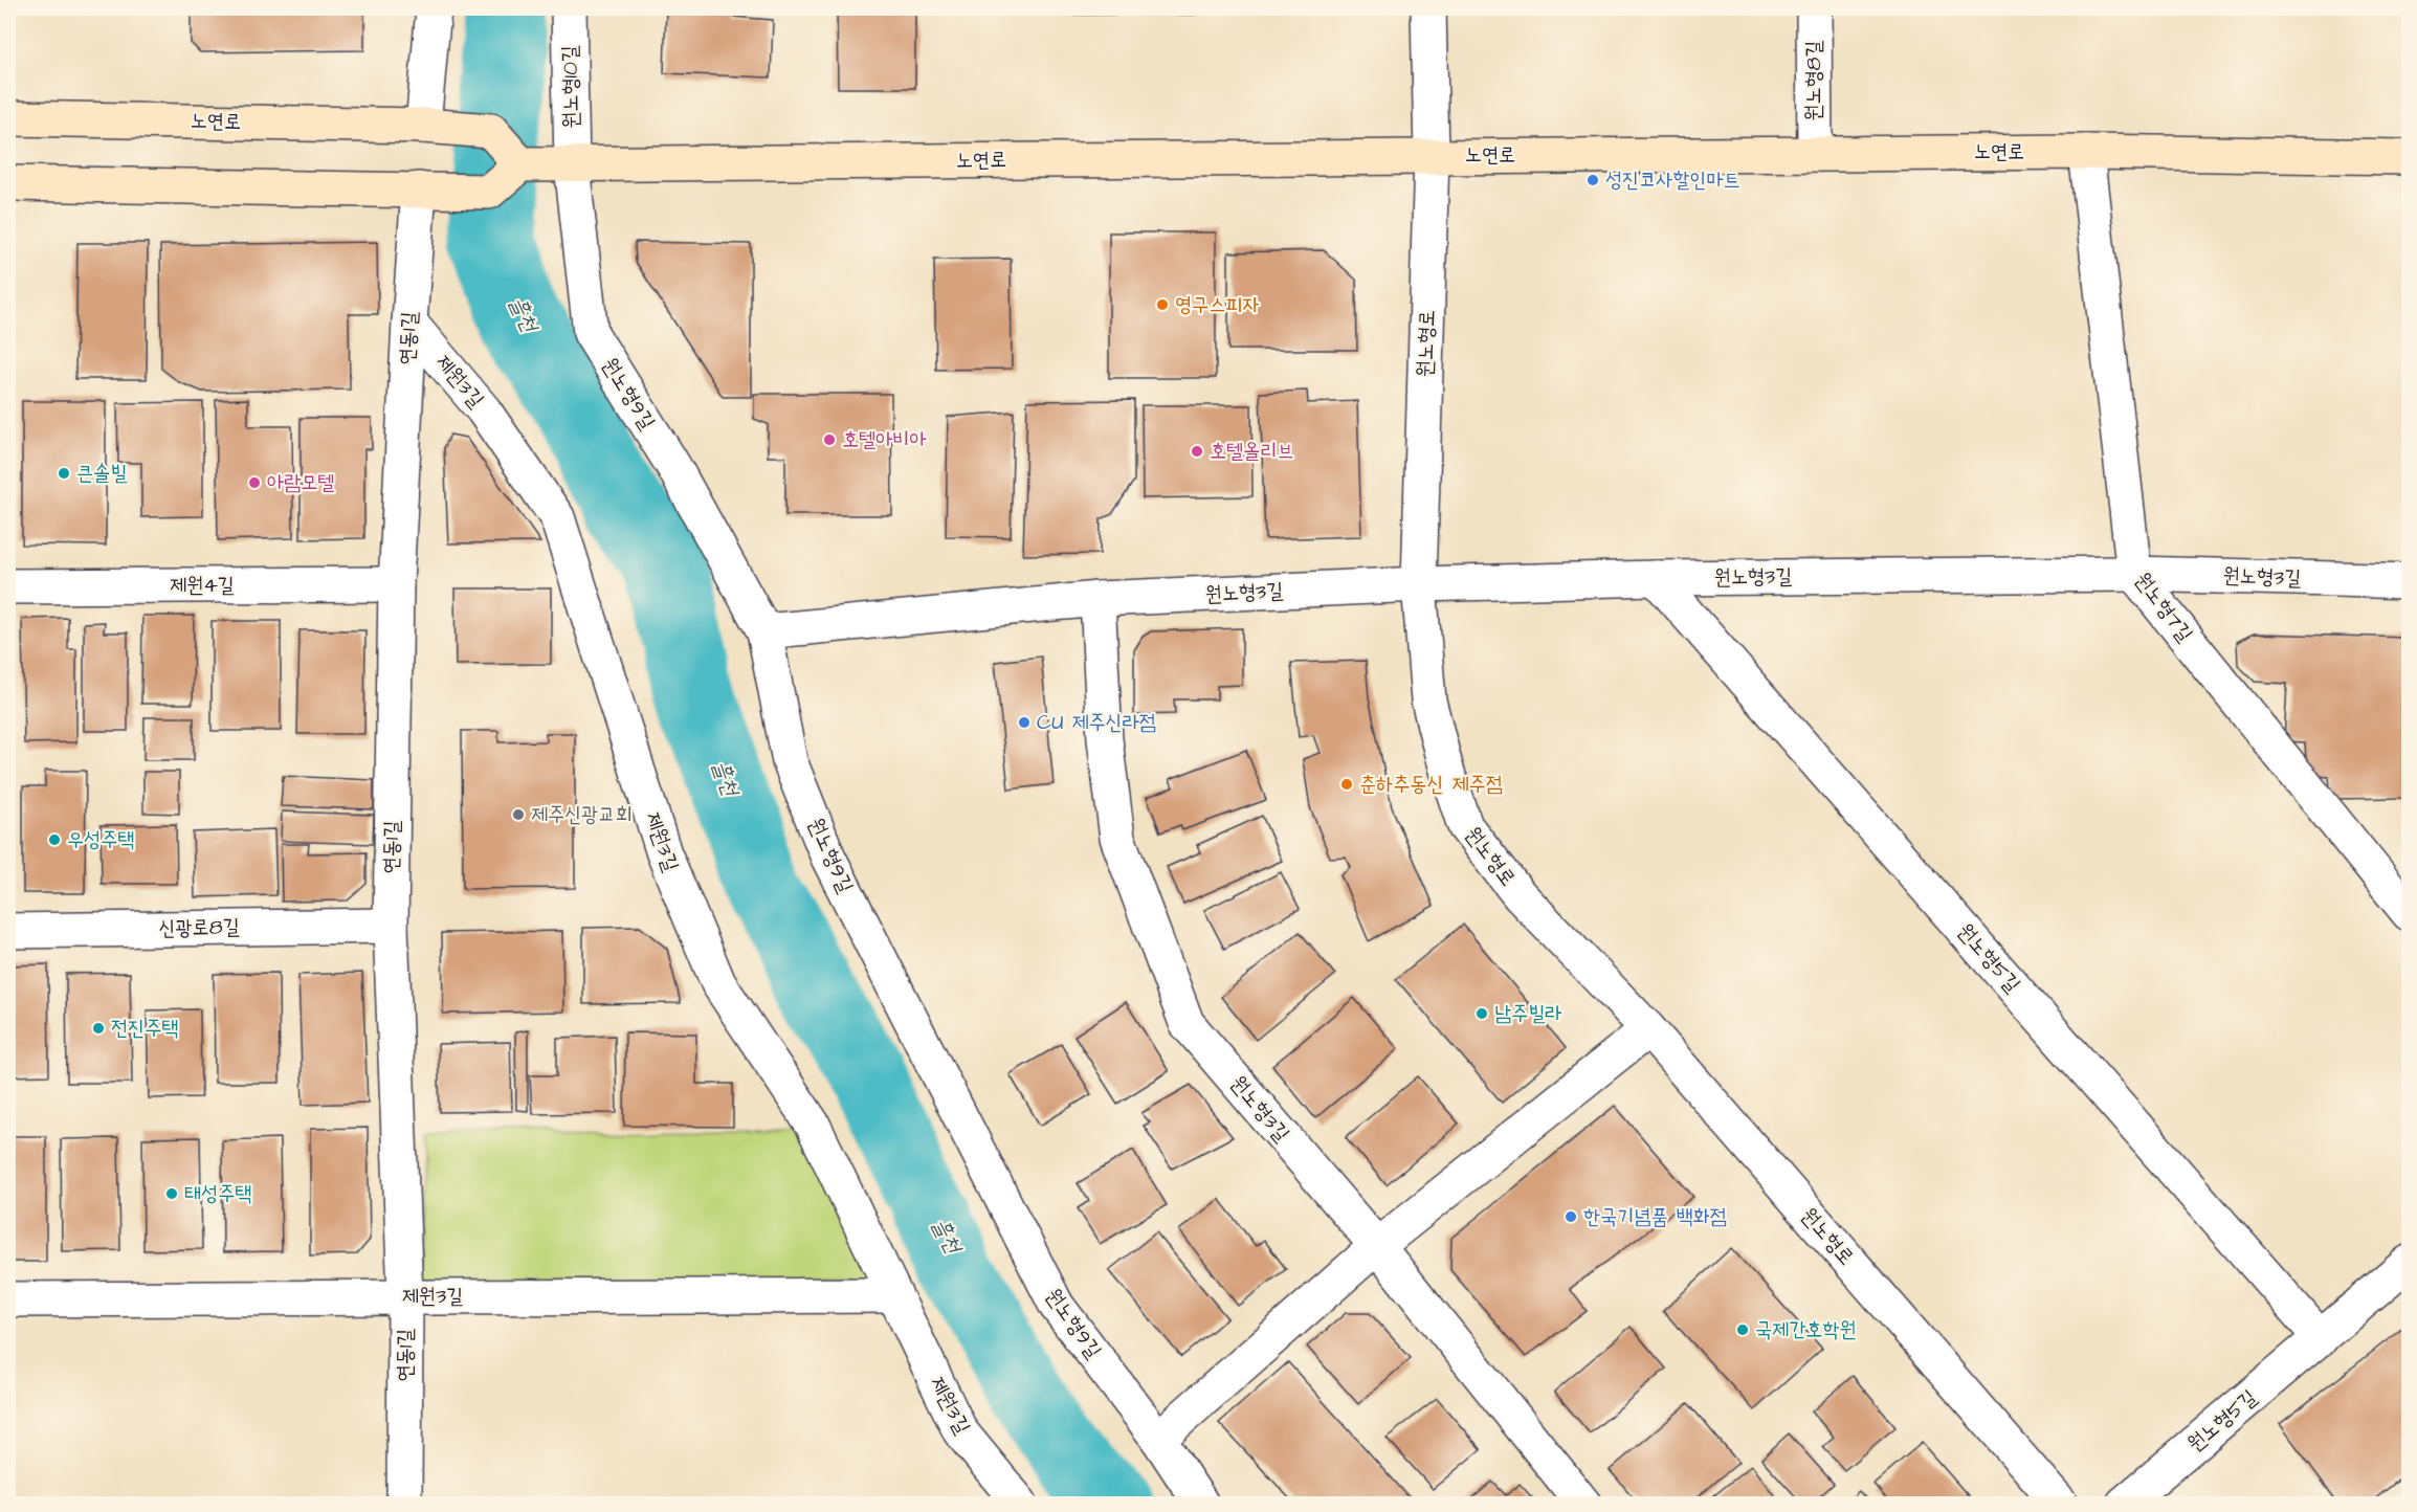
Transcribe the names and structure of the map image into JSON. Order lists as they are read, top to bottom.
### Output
{
  "streets": {
    "main road": ["노연로"],
    "street": [
      "원노형8길",
      "원노형10길",
      "연동1길",
      "원노형로",
      "제원3길",
      "원노형9길",
      "원노형3길",
      "제원4길",
      "원노형7길",
      "신광로8길",
      "원노형5길"
    ]
  },
  "crossings": [
    ["원노형8길", "노연로"],
    ["원노형10길", "노연로"],
    ["원노형10길", "원노형9길"],
    ["노연로", "원노형로"],
    ["노연로", "원노형9길"],
    ["노연로", "원노형7길"],
    ["연동1길", "제원3길"],
    ["연동1길", "제원4길"],
    ["연동1길", "신광로8길"],
    ["원노형로", "원노형3길"],
    ["원노형9길", "원노형3길"],
    ["원노형3길", "원노형7길"],
    ["원노형3길", "원노형5길"]
  ],
  "water": ["흘천"],
  "places": [
    "성진코사할인마트",
    "영구스피자",
    "호텔아비아",
    "호텔올리브",
    "큰솔빌",
    "아람모텔",
    "CU 제주신라점",
    "춘하추동신 제주점",
    "제주신광교회",
    "우성주택",
    "남주빌라",
    "전진주택",
    "태성주택",
    "한국기념품 백화점",
    "국제간호학원"
  ]
}
